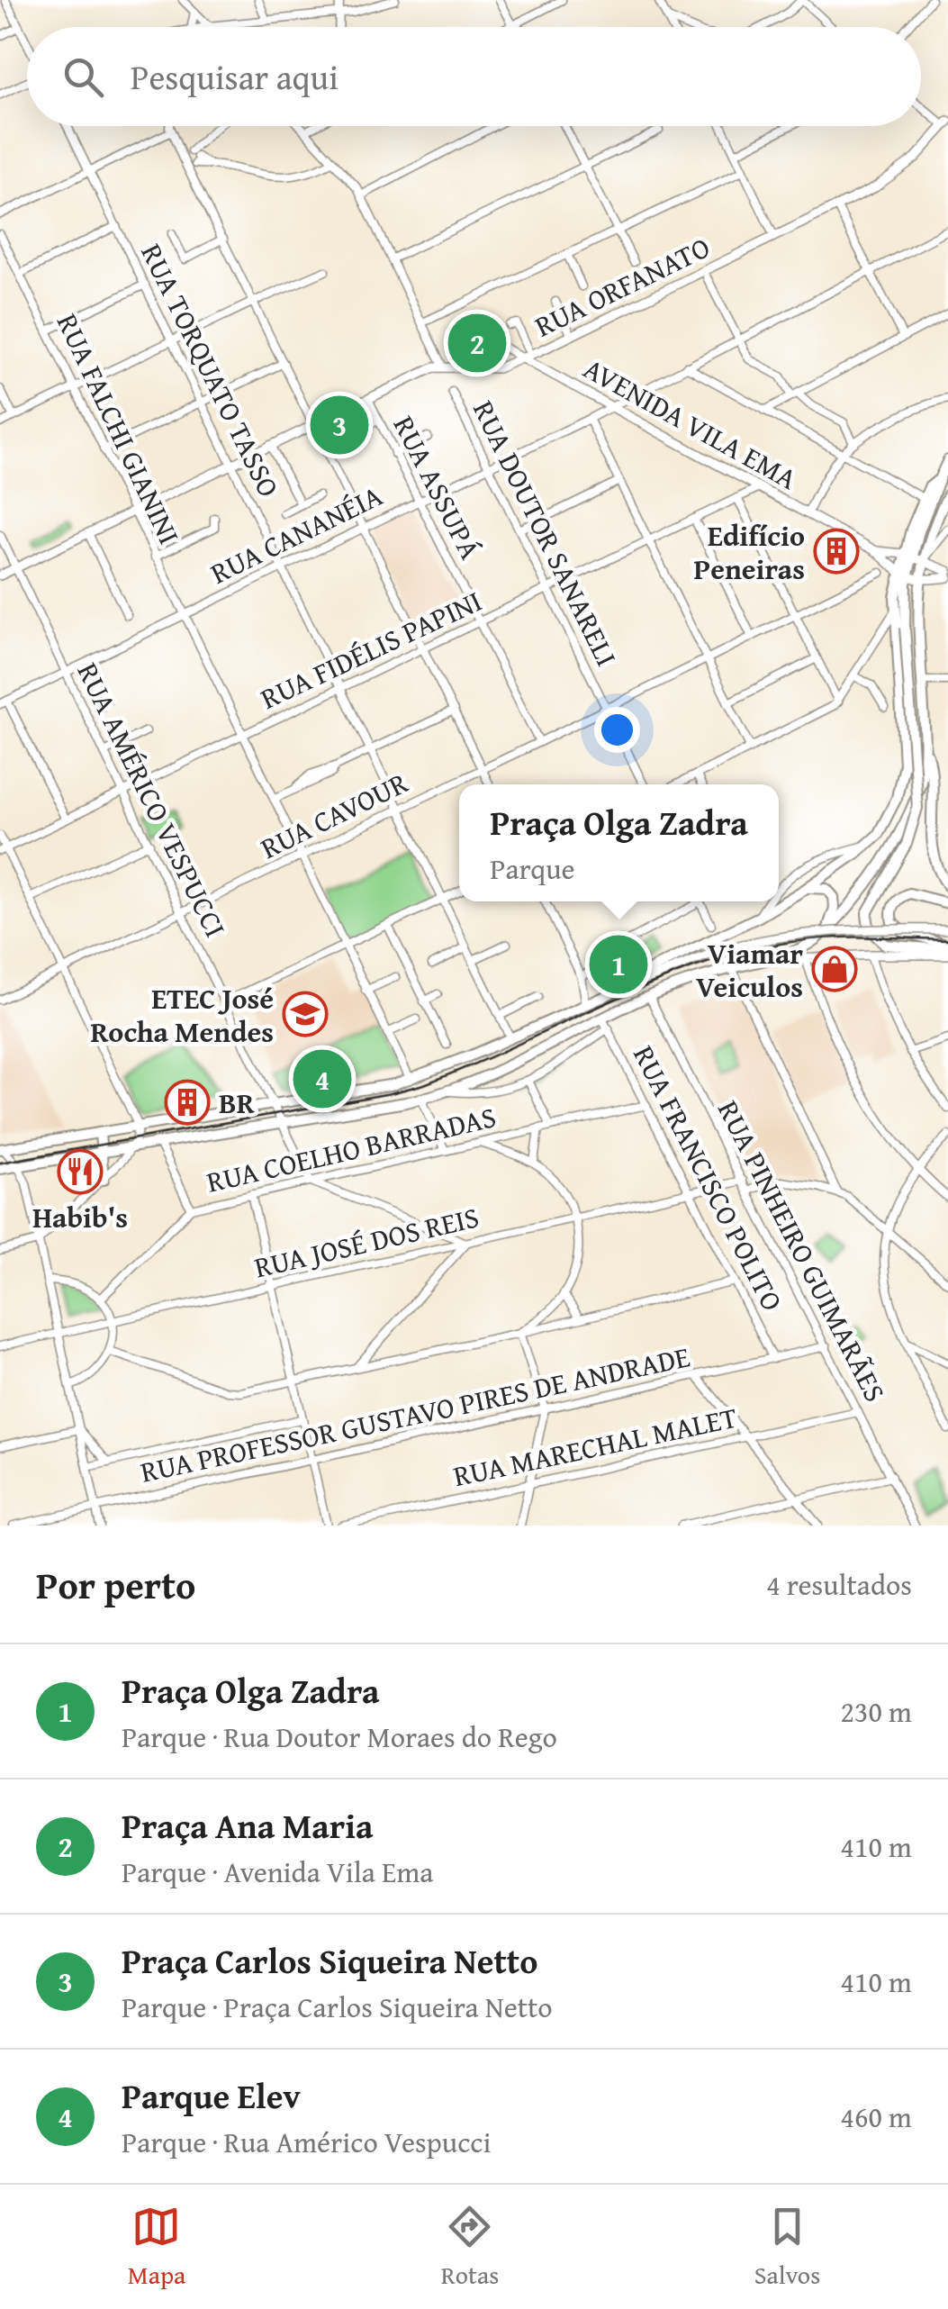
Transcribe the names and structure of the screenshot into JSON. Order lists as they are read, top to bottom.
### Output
{
  "streets": {
    "main road": ["RUA ORFANATO", "AVENIDA VILA EMA"],
    "street": [
      "RUA TORQUATO TASSO",
      "RUA FALCHI GIANINI",
      "RUA ASSUPÁ",
      "RUA DOUTOR SANARELI",
      "RUA CANANÉIA",
      "RUA FIDÉLIS PAPINI",
      "RUA AMÉRICO VESPUCCI",
      "RUA CAVOUR",
      "RUA COELHO BARRADAS",
      "RUA FRANCISCO POLITO",
      "RUA JOSÉ DOS REIS",
      "RUA PINHEIRO GUIMARÃES",
      "RUA PROFESSOR GUSTAVO PIRES DE ANDRADE",
      "RUA MARECHAL MALET"
    ]
  },
  "crossings": [
    ["RUA ORFANATO", "RUA TORQUATO TASSO"],
    ["RUA ORFANATO", "AVENIDA VILA EMA"],
    ["RUA ORFANATO", "RUA FALCHI GIANINI"],
    ["RUA ORFANATO", "RUA ASSUPÁ"],
    ["RUA ORFANATO", "RUA AMÉRICO VESPUCCI"],
    ["RUA TORQUATO TASSO", "RUA CANANÉIA"],
    ["RUA TORQUATO TASSO", "RUA FIDÉLIS PAPINI"],
    ["RUA TORQUATO TASSO", "RUA CAVOUR"],
    ["AVENIDA VILA EMA", "RUA CANANÉIA"],
    ["AVENIDA VILA EMA", "RUA FIDÉLIS PAPINI"],
    ["RUA FALCHI GIANINI", "RUA CANANÉIA"],
    ["RUA FALCHI GIANINI", "RUA FIDÉLIS PAPINI"],
    ["RUA FALCHI GIANINI", "RUA CAVOUR"],
    ["RUA ASSUPÁ", "RUA CANANÉIA"],
    ["RUA ASSUPÁ", "RUA FIDÉLIS PAPINI"],
    ["RUA ASSUPÁ", "RUA CAVOUR"],
    ["RUA DOUTOR SANARELI", "RUA CANANÉIA"],
    ["RUA DOUTOR SANARELI", "RUA FIDÉLIS PAPINI"],
    ["RUA DOUTOR SANARELI", "RUA CAVOUR"],
    ["RUA CANANÉIA", "RUA AMÉRICO VESPUCCI"],
    ["RUA FIDÉLIS PAPINI", "RUA AMÉRICO VESPUCCI"],
    ["RUA AMÉRICO VESPUCCI", "RUA CAVOUR"],
    ["RUA AMÉRICO VESPUCCI", "RUA COELHO BARRADAS"],
    ["RUA COELHO BARRADAS", "RUA FRANCISCO POLITO"],
    ["RUA FRANCISCO POLITO", "RUA JOSÉ DOS REIS"],
    ["RUA FRANCISCO POLITO", "RUA PROFESSOR GUSTAVO PIRES DE ANDRADE"],
    ["RUA JOSÉ DOS REIS", "RUA PINHEIRO GUIMARÃES"],
    ["RUA PINHEIRO GUIMARÃES", "RUA PROFESSOR GUSTAVO PIRES DE ANDRADE"],
    ["RUA PINHEIRO GUIMARÃES", "RUA MARECHAL MALET"]
  ],
  "places": {
    "building": ["Edifício Peneiras", "BR"],
    "shop": ["Viamar Veiculos"],
    "school or university": ["ETEC José Rocha Mendes"],
    "restaurant": ["Habib's"]
  },
  "page": {
    "search": "Pesquisar aqui",
    "pins": [
      "2",
      "3",
      "1",
      "4"
    ],
    "popup": ["Praça Olga Zadra", "Parque"],
    "heading": ["Por perto", "4 resultados"],
    "list": [
      {
        "mark": "1",
        "name": "Praça Olga Zadra",
        "note": "Parque · Rua Doutor Moraes do Rego",
        "value": "230 m"
      },
      {
        "mark": "2",
        "name": "Praça Ana Maria",
        "note": "Parque · Avenida Vila Ema",
        "value": "410 m"
      },
      {
        "mark": "3",
        "name": "Praça Carlos Siqueira Netto",
        "note": "Parque · Praça Carlos Siqueira Netto",
        "value": "410 m"
      },
      {
        "mark": "4",
        "name": "Parque Elev",
        "note": "Parque · Rua Américo Vespucci",
        "value": "460 m"
      }
    ],
    "nav": ["Mapa", "Rotas", "Salvos"]
  }
}
